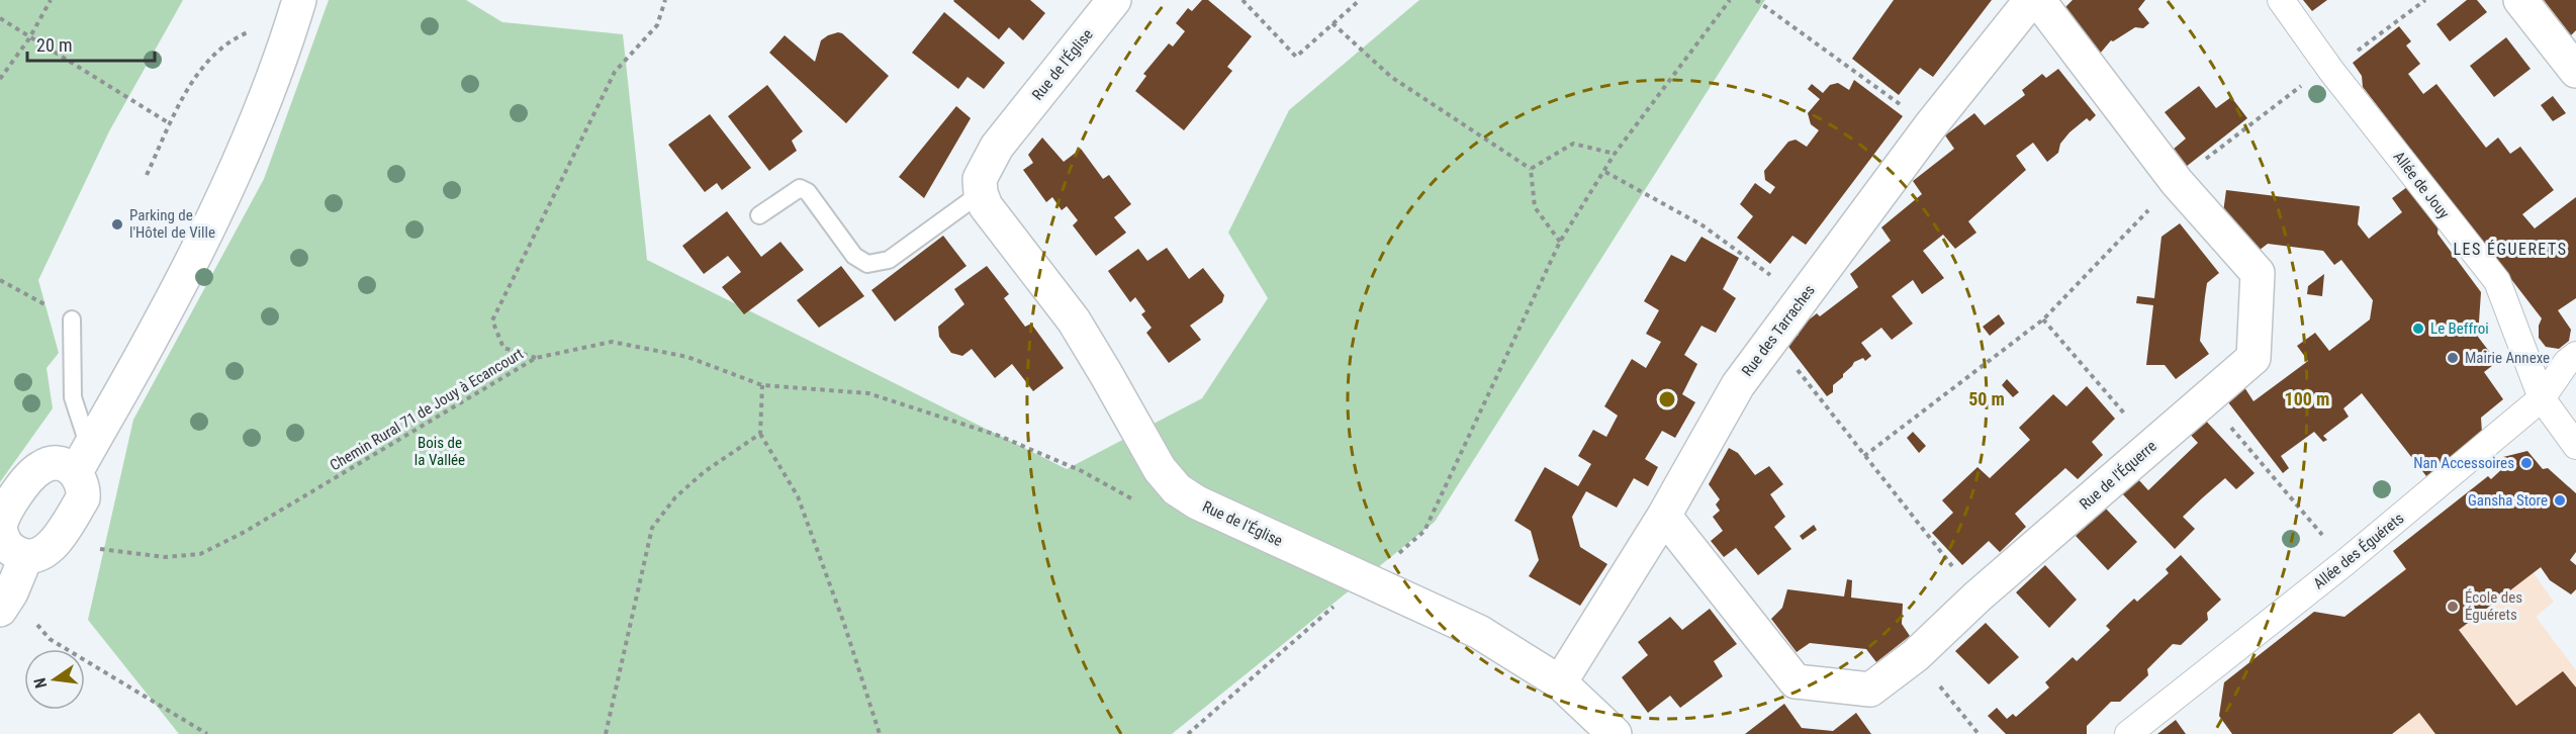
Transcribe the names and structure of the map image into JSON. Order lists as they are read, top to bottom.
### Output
{
  "streets": {
    "street": [
      "Rue de l'Église",
      "Allée de Jouy",
      "Rue des Tarraches",
      "Rue de l'Équerre",
      "Allée des Éguérets"
    ],
    "path": ["Chemin Rural 71 de Jouy à Ecancourt"]
  },
  "crossings": [
    ["Rue de l'Église", "Rue des Tarraches"],
    ["Allée de Jouy", "Allée des Éguérets"],
    ["Rue des Tarraches", "Rue de l'Équerre"]
  ],
  "districts": ["LES ÉGUERETS"],
  "parks": ["Bois de la Vallée"],
  "places": [
    "Parking de l'Hôtel de Ville",
    "Le Beffroi",
    "Mairie Annexe",
    "Nan Accessoires",
    "Gansha Store",
    "École des Éguérets"
  ],
  "scale_bar": "20 m",
  "north": "left",
  "rings": ["50 m", "100 m"]
}
